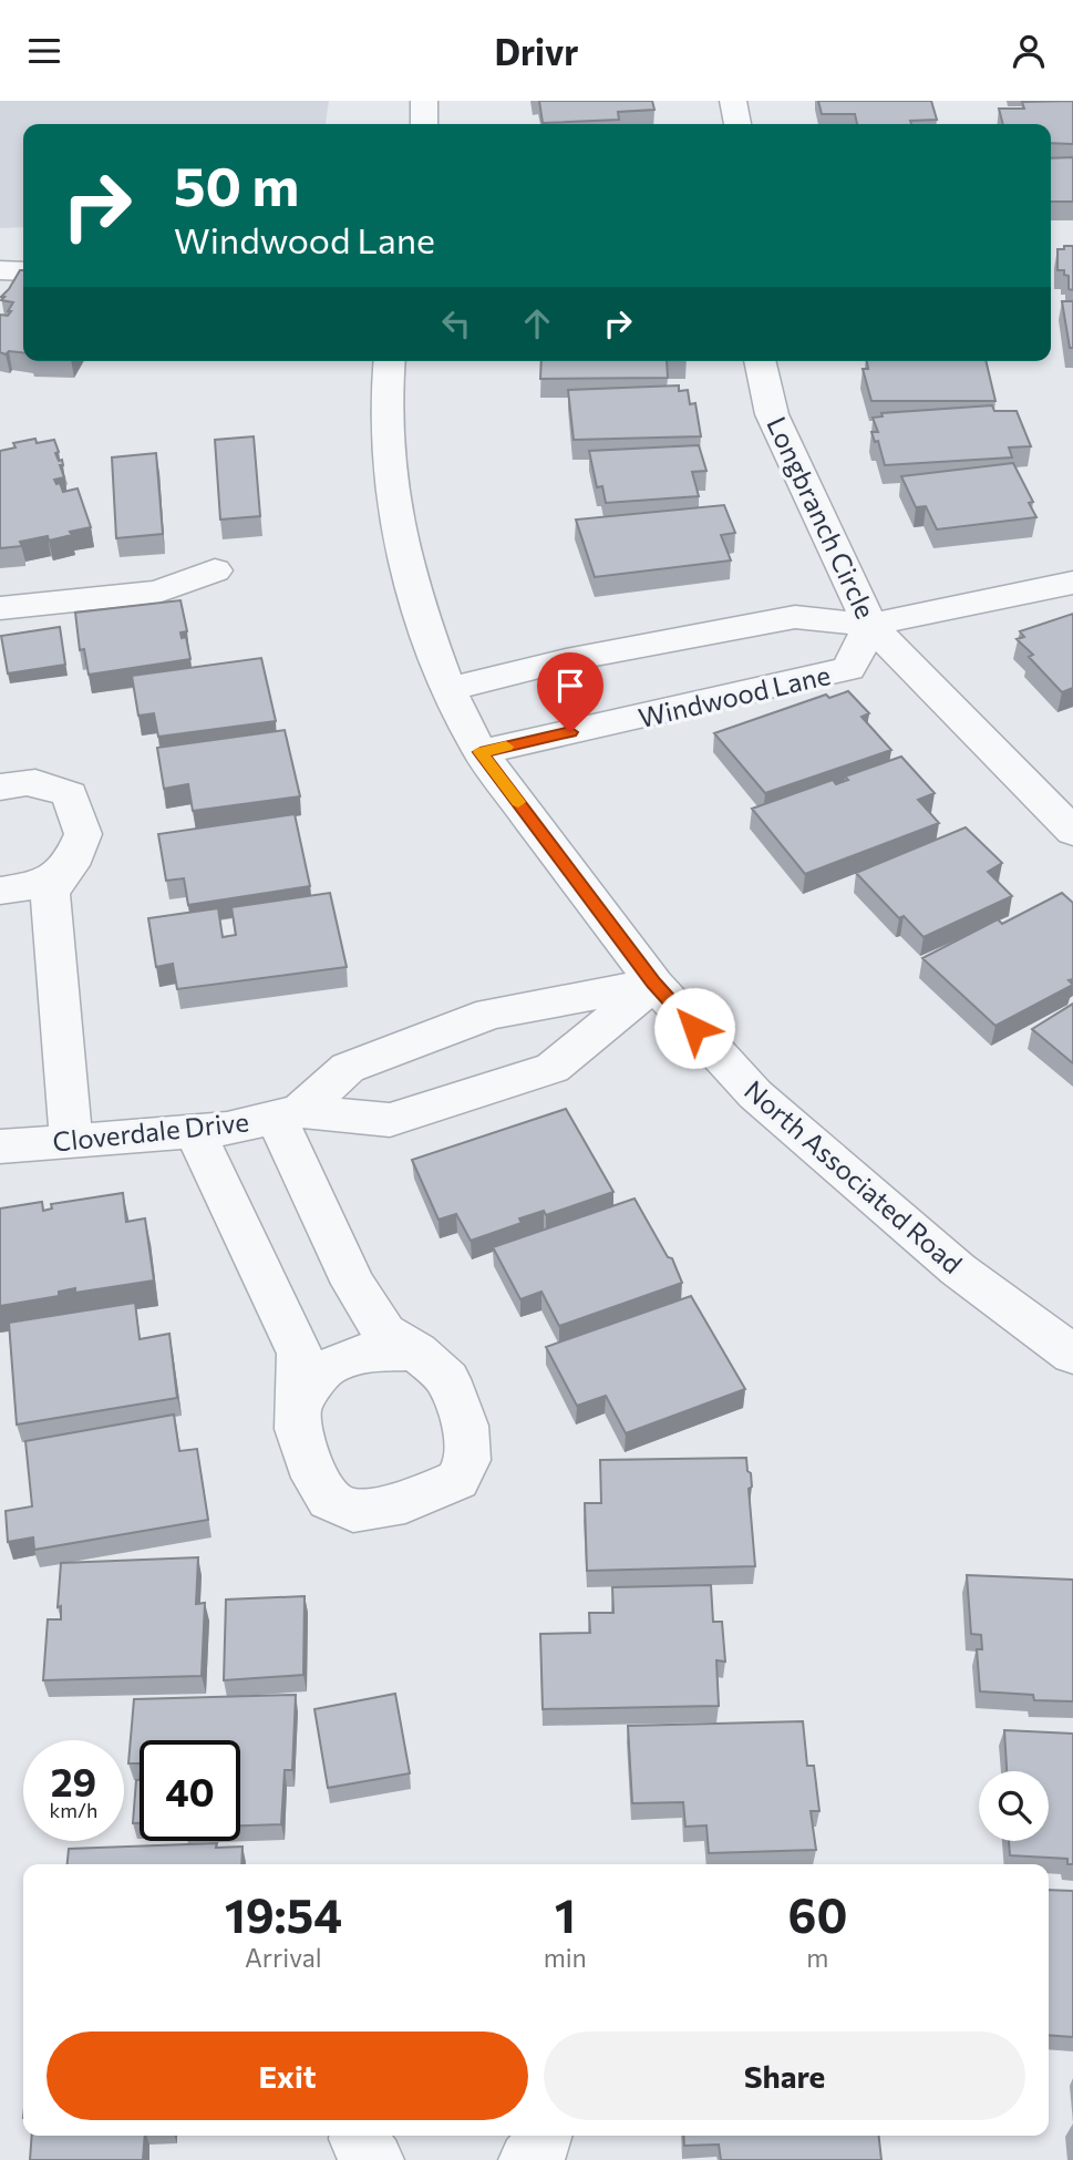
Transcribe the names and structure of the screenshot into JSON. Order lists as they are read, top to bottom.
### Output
{
  "streets": {
    "street": [
      "Longbranch Circle",
      "Windwood Lane",
      "Cloverdale Drive",
      "North Associated Road"
    ]
  },
  "crossings": [
    ["Longbranch Circle", "Windwood Lane"],
    ["Windwood Lane", "North Associated Road"],
    ["Cloverdale Drive", "North Associated Road"]
  ],
  "page": {
    "header": "Drivr",
    "turn": ["50 m", "Windwood Lane"],
    "speed": "29 km/h",
    "limit": "40",
    "eta": [
      "19:54",
      "Arrival",
      "1",
      "min",
      "60",
      "m"
    ],
    "buttons": ["Exit", "Share"]
  }
}
